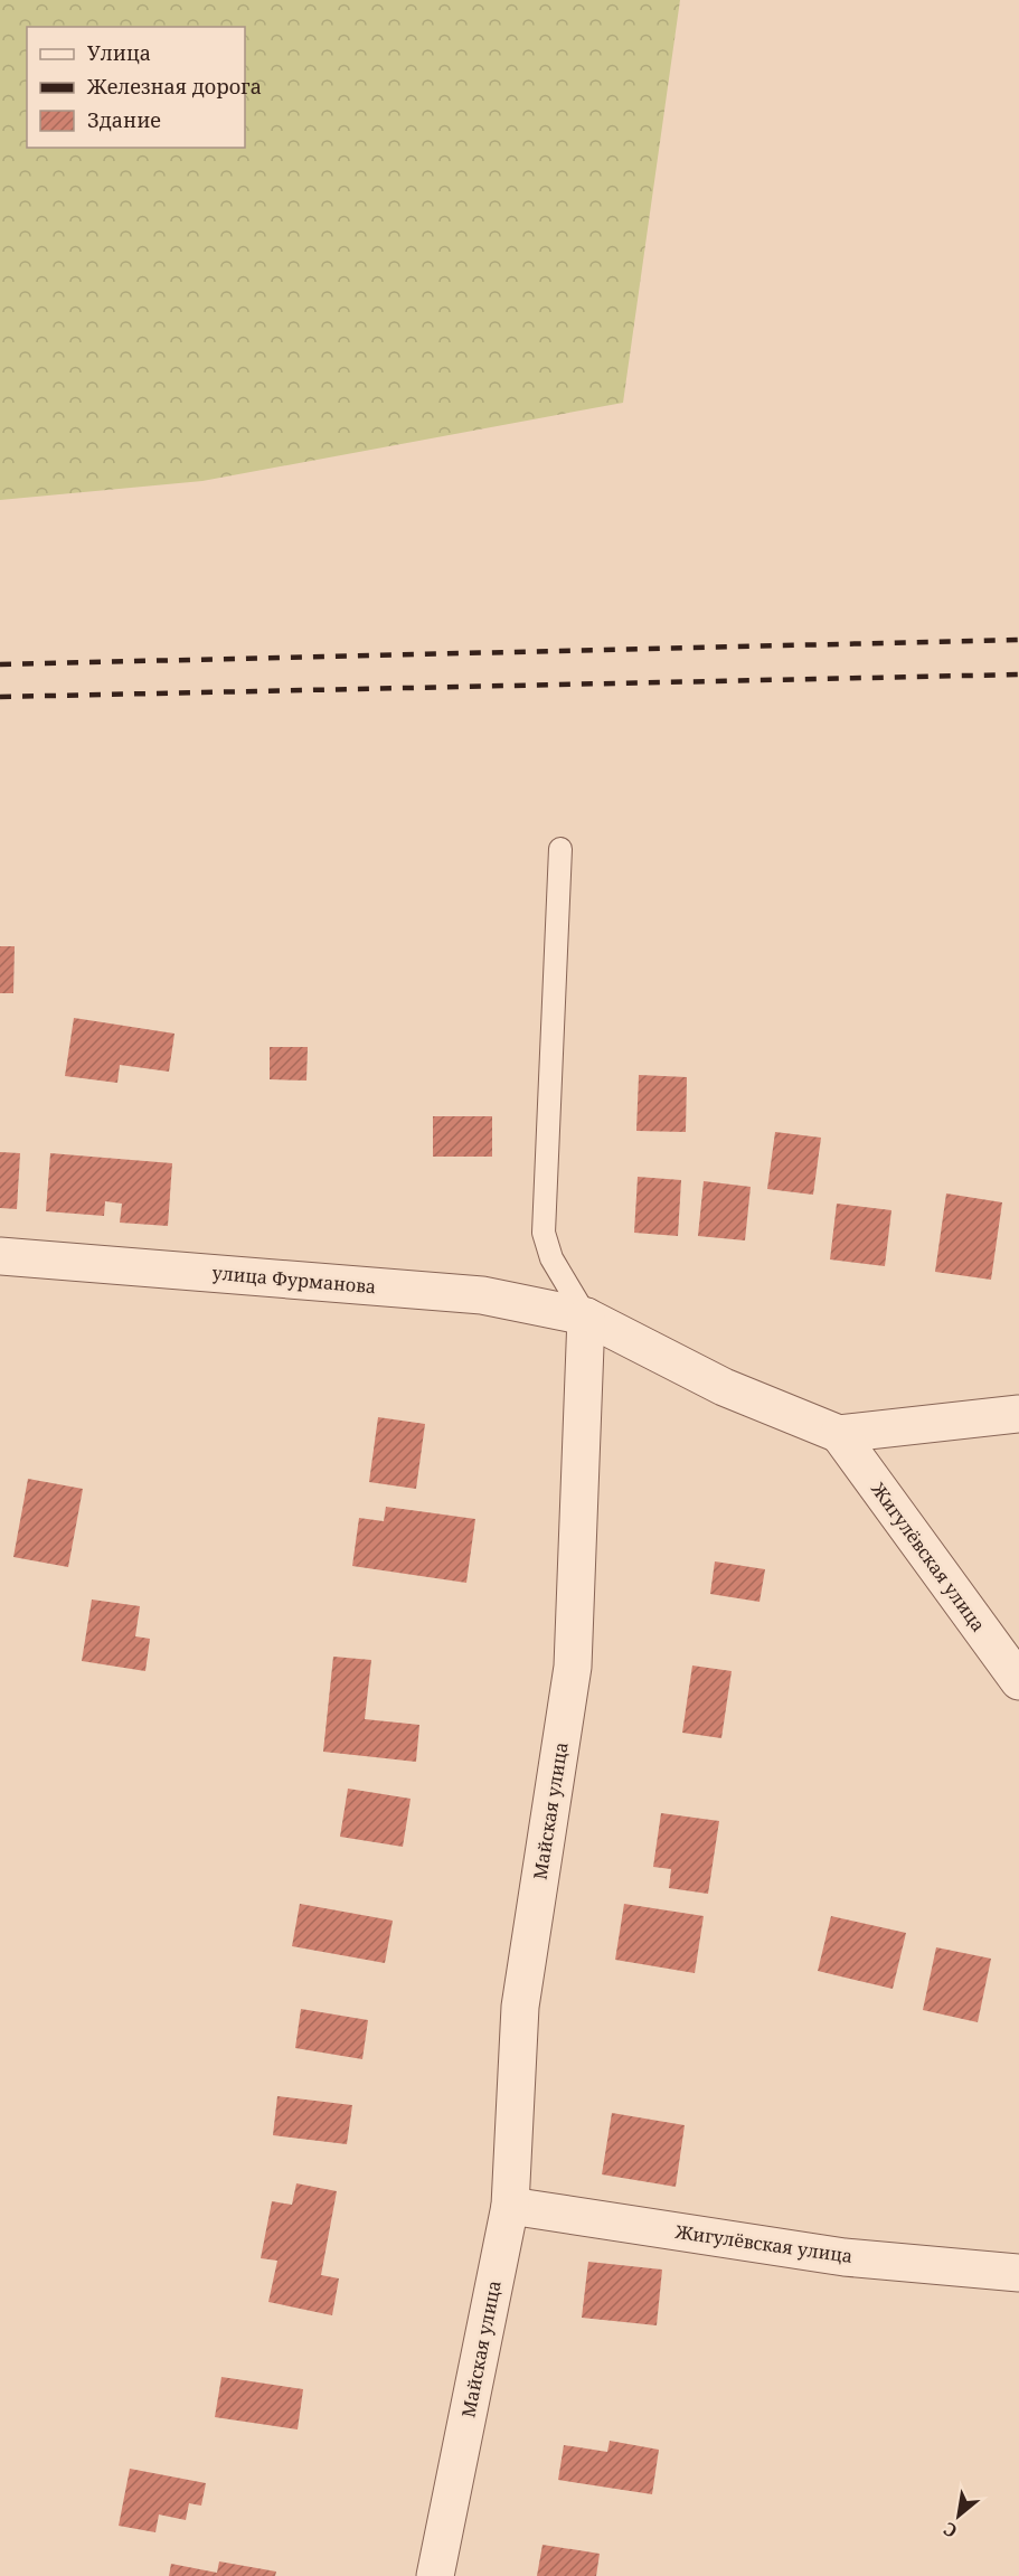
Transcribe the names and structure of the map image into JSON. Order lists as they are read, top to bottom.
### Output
{
  "streets": {
    "street": ["улица Фурманова", "Жигулёвская улица", "Майская улица"]
  },
  "crossings": [
    ["улица Фурманова", "Майская улица"],
    ["Жигулёвская улица", "Майская улица"]
  ],
  "legend": ["Улица", "Железная дорога", "Здание"],
  "north": "bottom left"
}
